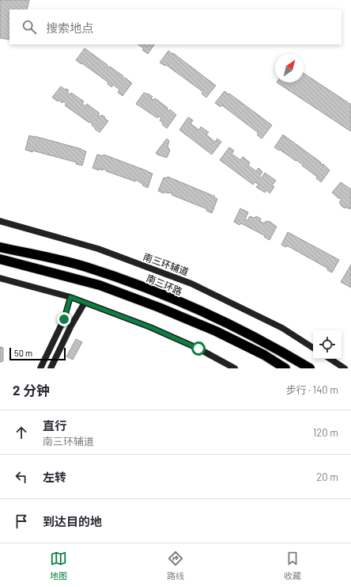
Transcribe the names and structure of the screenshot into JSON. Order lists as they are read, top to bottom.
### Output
{
  "streets": {
    "highway": ["南三环路"],
    "main road": ["南三环辅道"]
  },
  "scale_bar": "50 m",
  "north": "top right",
  "page": {
    "search": "搜索地点",
    "scale": "50 m",
    "heading": ["2 分钟", "步行 · 140 m"],
    "list": [
      ["直行", "南三环辅道", "120 m"],
      ["左转", "20 m"],
      "到达目的地"
    ],
    "nav": ["地图", "路线", "收藏"]
  }
}
